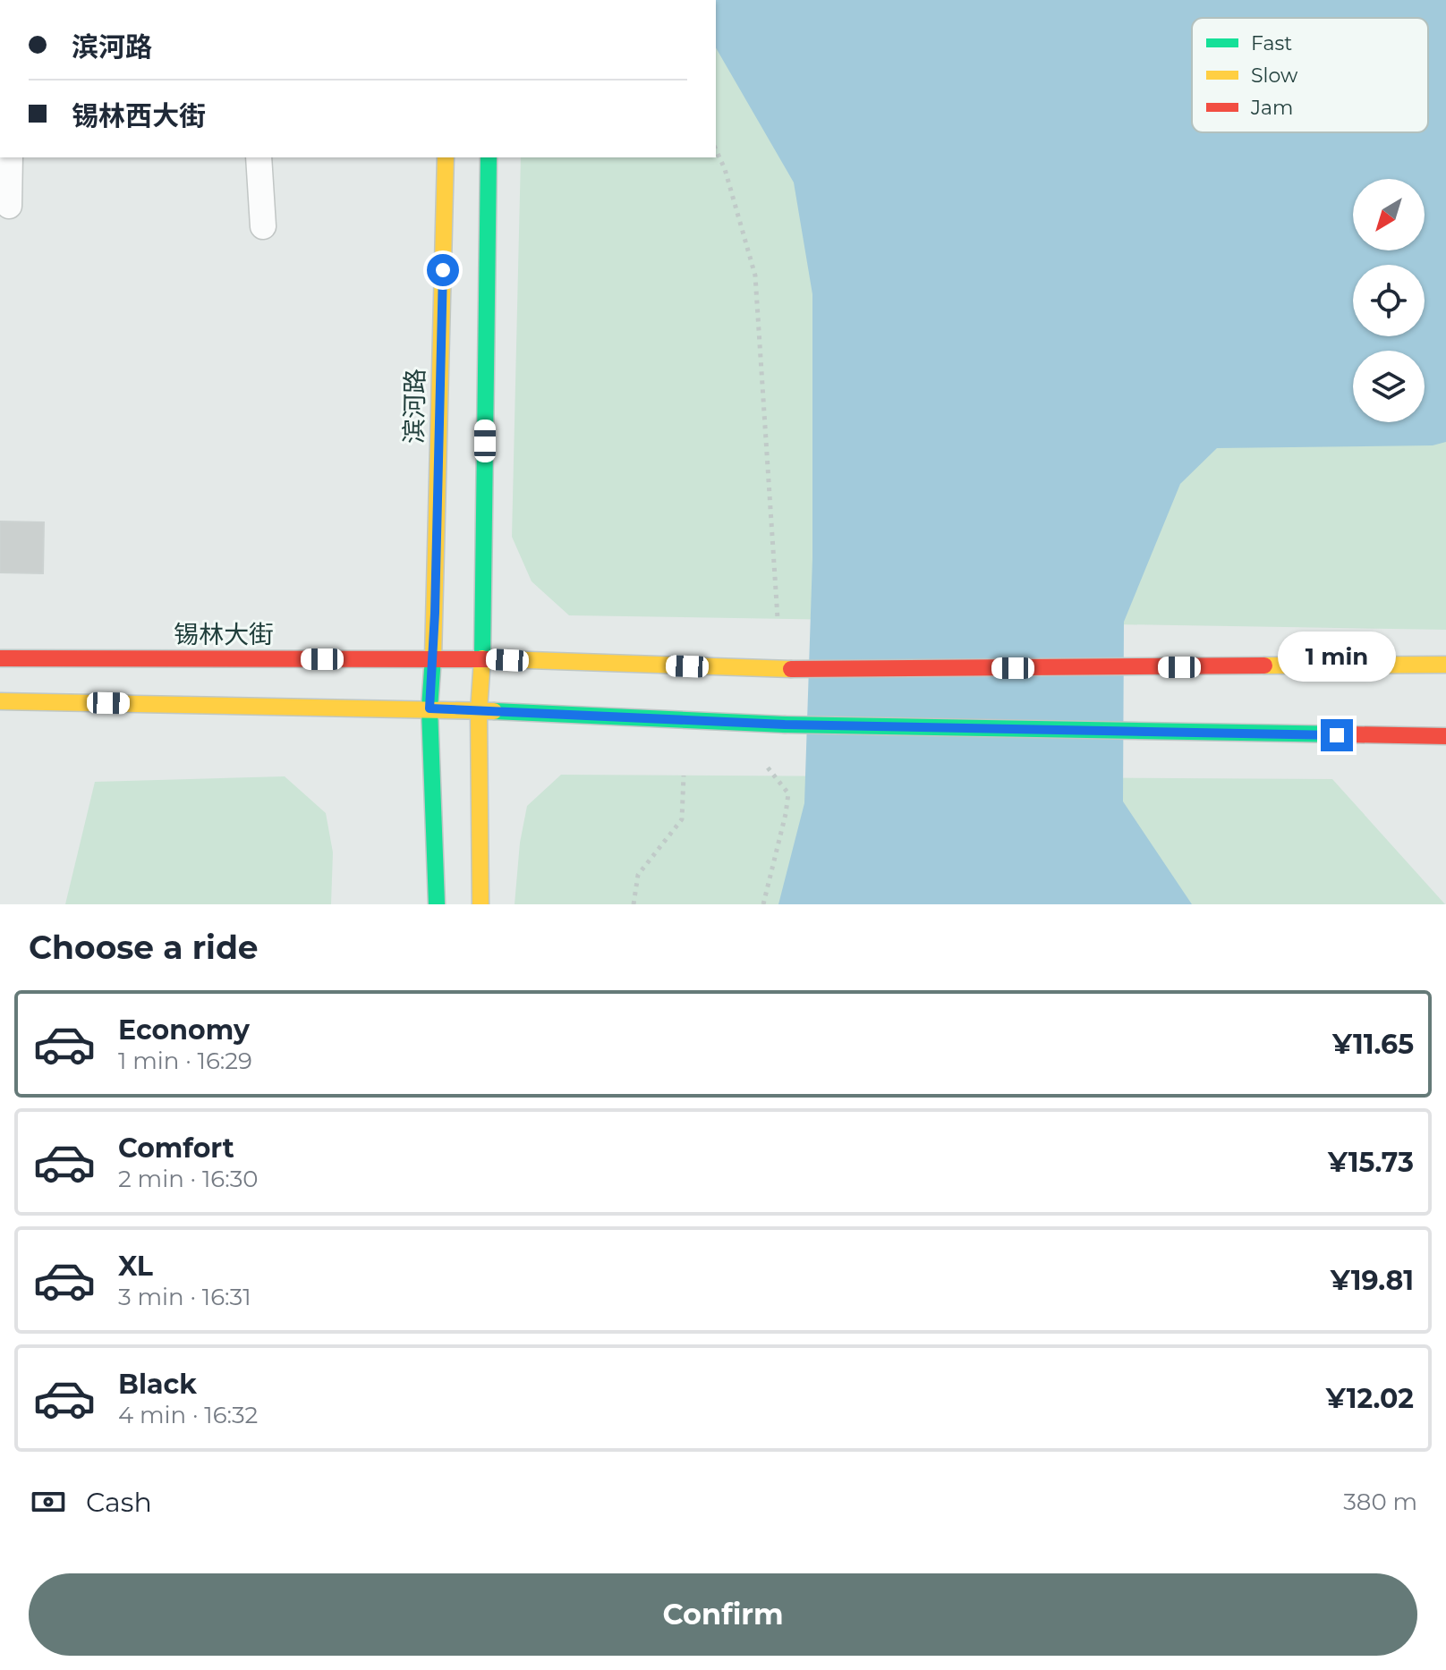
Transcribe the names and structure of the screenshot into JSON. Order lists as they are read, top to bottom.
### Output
{
  "streets": {
    "main road": ["滨河路", "锡林大街"]
  },
  "crossings": [
    ["滨河路", "锡林大街"]
  ],
  "legend": ["Fast", "Slow", "Jam"],
  "north": "bottom left",
  "page": {
    "banner": ["滨河路", "锡林西大街"],
    "bubble": "1 min",
    "heading": "Choose a ride",
    "list": [
      {
        "name": "Economy",
        "note": "1 min · 16:29",
        "value": "¥11.65"
      },
      {
        "name": "Comfort",
        "note": "2 min · 16:30",
        "value": "¥15.73"
      },
      {
        "name": "XL",
        "note": "3 min · 16:31",
        "value": "¥19.81"
      },
      {
        "name": "Black",
        "note": "4 min · 16:32",
        "value": "¥12.02"
      }
    ],
    "pay": ["Cash", "380 m"],
    "buttons": "Confirm"
  }
}
